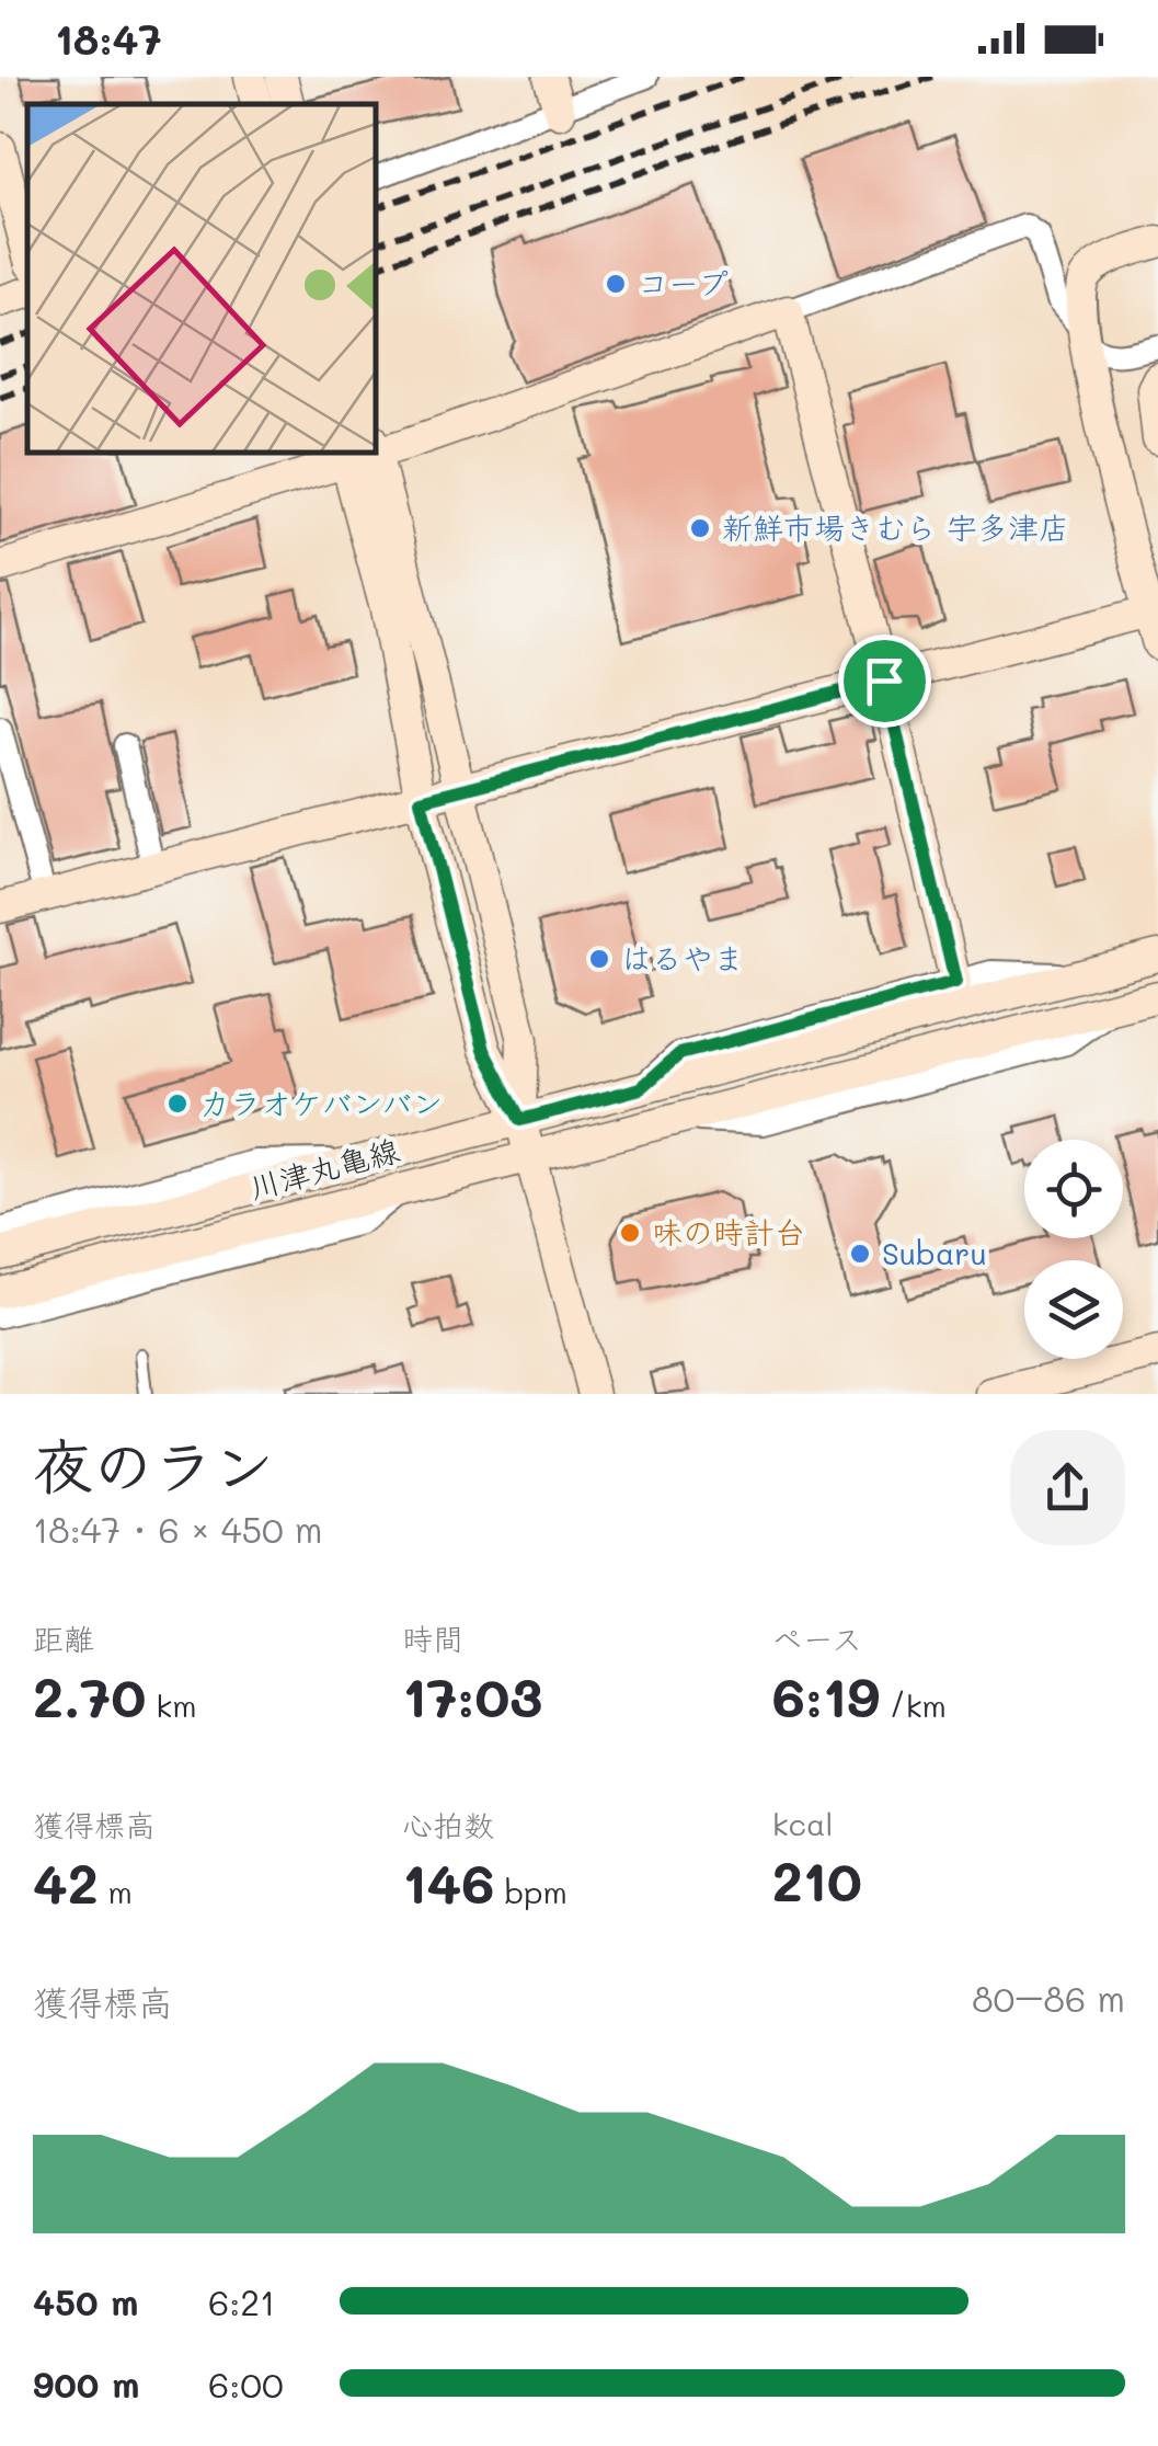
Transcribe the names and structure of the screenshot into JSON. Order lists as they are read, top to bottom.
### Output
{
  "streets": {
    "street": ["川津丸亀線"]
  },
  "places": [
    "コープ",
    "新鮮市場きむら 宇多津店",
    "はるやま",
    "カラオケバンバン",
    "味の時計台",
    "Subaru"
  ],
  "page": {
    "status": "18:47",
    "heading": ["夜のラン", "18:47 · 6 × 450 m"],
    "stats": [
      ["距離", "2.70 km"],
      ["時間", "17:03"],
      ["ペース", "6:19 /km"],
      ["獲得標高", "42 m"],
      ["心拍数", "146 bpm"],
      ["kcal", "210"]
    ],
    "chart": ["獲得標高", "80–86 m"],
    "list": [
      {
        "name": "450 m",
        "note": "6:21"
      },
      {
        "name": "900 m",
        "note": "6:00"
      }
    ]
  }
}
